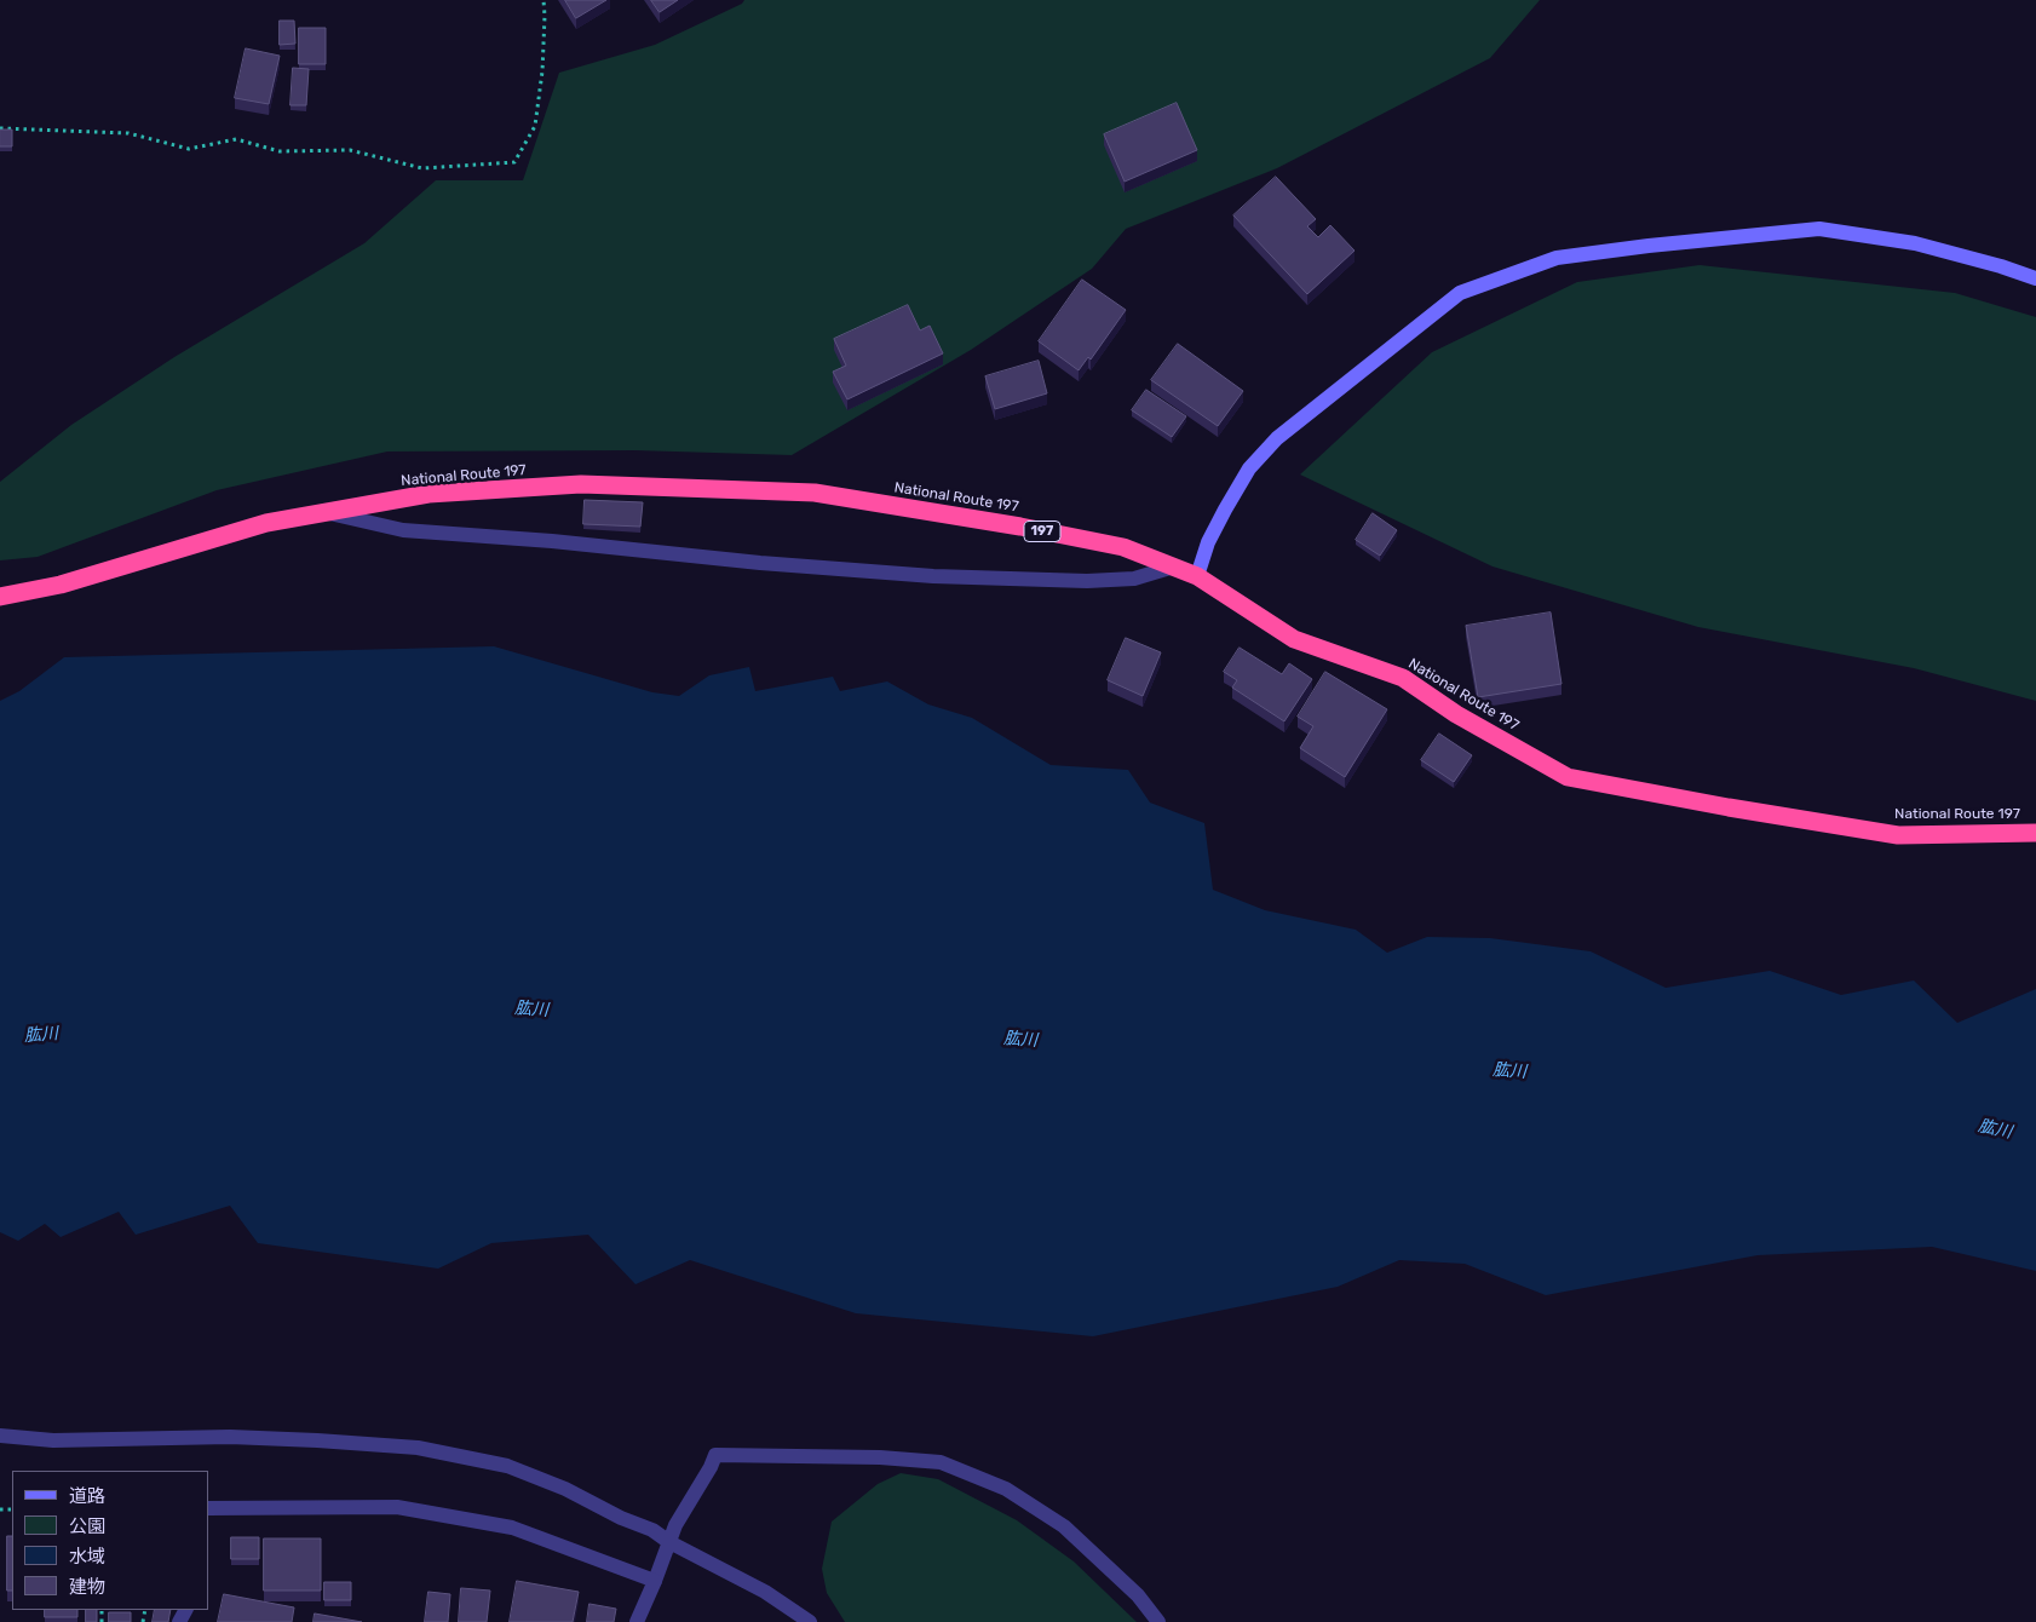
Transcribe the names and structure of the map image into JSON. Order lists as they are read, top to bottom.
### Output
{
  "streets": {
    "highway": ["National Route 197", "197"]
  },
  "water": ["肱川"],
  "legend": [
    "道路",
    "公園",
    "水域",
    "建物"
  ]
}
